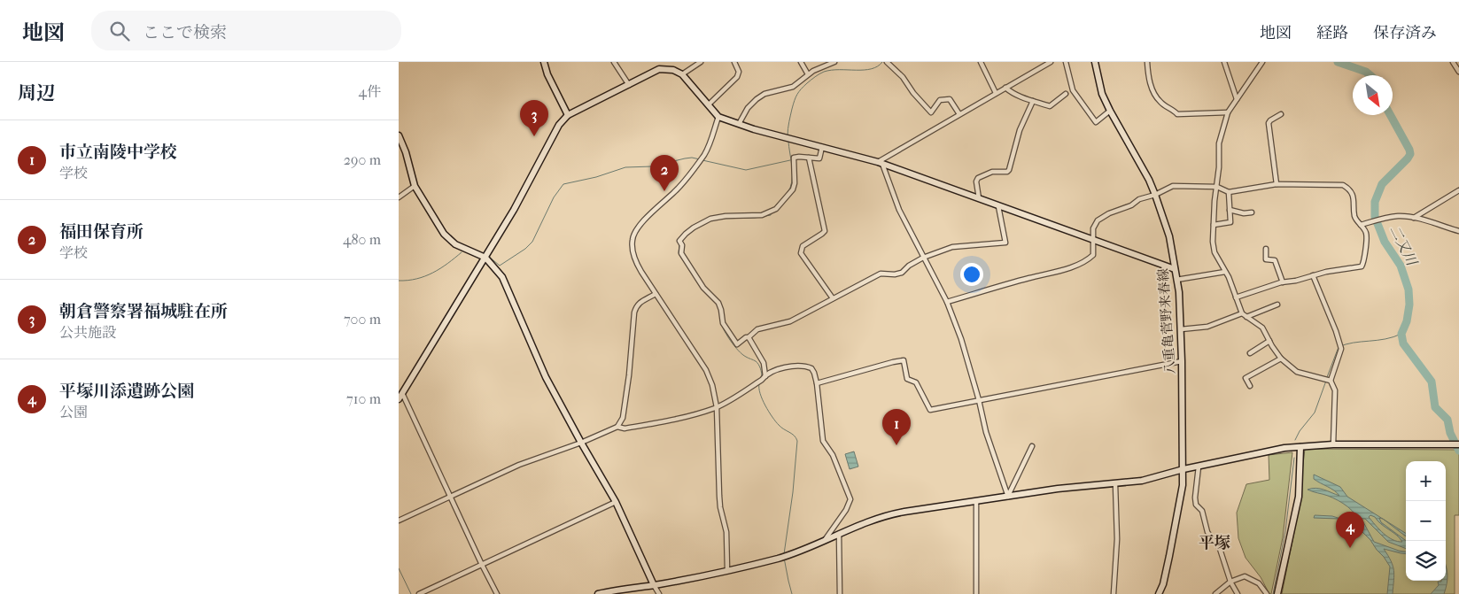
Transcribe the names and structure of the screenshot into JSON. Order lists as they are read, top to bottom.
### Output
{
  "streets": {
    "street": ["八重亀菅野来春線"]
  },
  "districts": ["平塚"],
  "water": ["二又川"],
  "north": "bottom right",
  "page": {
    "header": "地図",
    "search": "ここで検索",
    "nav": ["地図", "経路", "保存済み"],
    "heading": ["周辺", "4件"],
    "pins": [
      "3",
      "2",
      "1",
      "4"
    ],
    "list": [
      {
        "mark": "1",
        "name": "市立南陵中学校",
        "note": "学校",
        "value": "290 m"
      },
      {
        "mark": "2",
        "name": "福田保育所",
        "note": "学校",
        "value": "480 m"
      },
      {
        "mark": "3",
        "name": "朝倉警察署福城駐在所",
        "note": "公共施設",
        "value": "700 m"
      },
      {
        "mark": "4",
        "name": "平塚川添遺跡公園",
        "note": "公園",
        "value": "710 m"
      }
    ],
    "map_buttons": ["+", "−"]
  }
}
